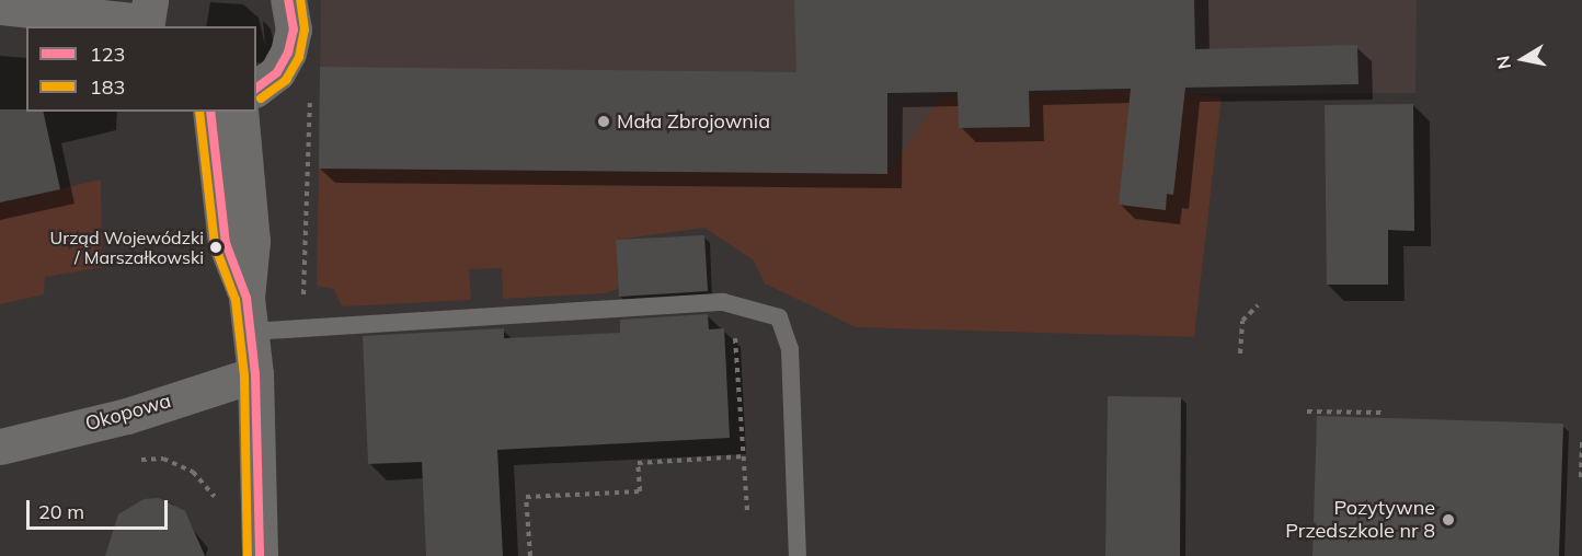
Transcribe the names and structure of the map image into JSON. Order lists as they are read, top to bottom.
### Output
{
  "streets": {
    "street": ["Okopowa"]
  },
  "places": ["Mała Zbrojownia", "Urząd Wojewódzki / Marszałkowski", "Pozytywne Przedszkole nr 8"],
  "lines": ["transit line 123", "transit line 183"],
  "legend": ["123", "183"],
  "scale_bar": "20 m",
  "north": "left"
}
